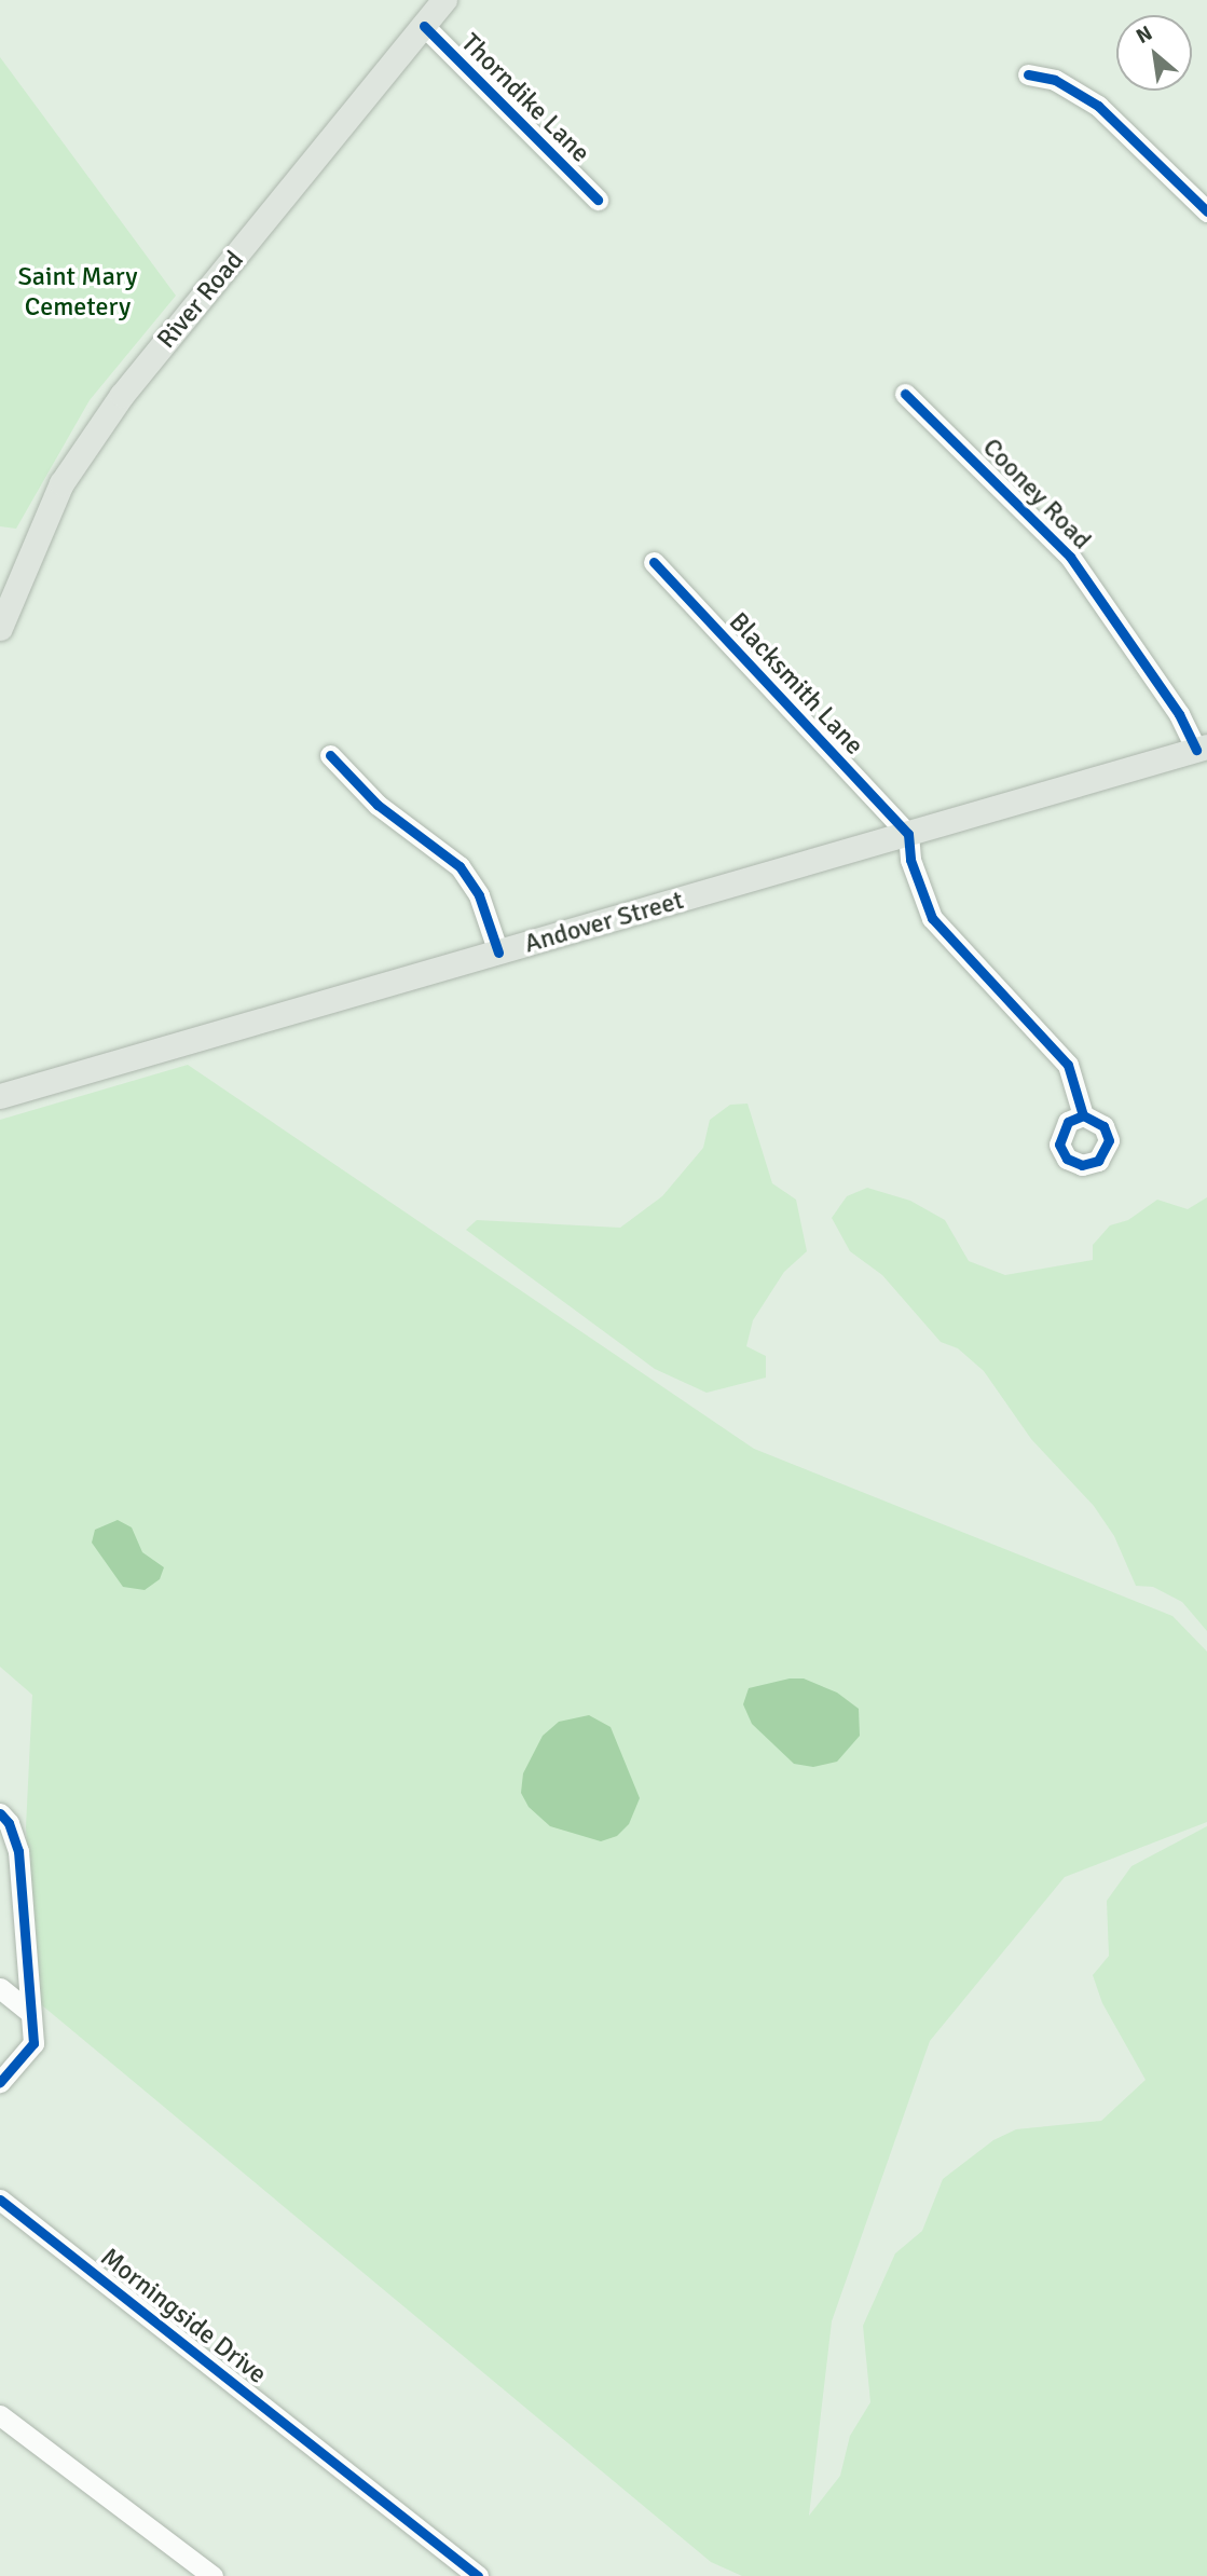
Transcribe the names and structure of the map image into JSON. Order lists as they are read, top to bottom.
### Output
{
  "streets": {
    "main road": ["River Road", "Andover Street"],
    "street": [
      "Thorndike Lane",
      "Cooney Road",
      "Blacksmith Lane",
      "Morningside Drive"
    ]
  },
  "crossings": [
    ["Thorndike Lane", "River Road"],
    ["Cooney Road", "Andover Street"],
    ["Blacksmith Lane", "Andover Street"]
  ],
  "parks": ["Saint Mary Cemetery"],
  "north": "top left"
}
